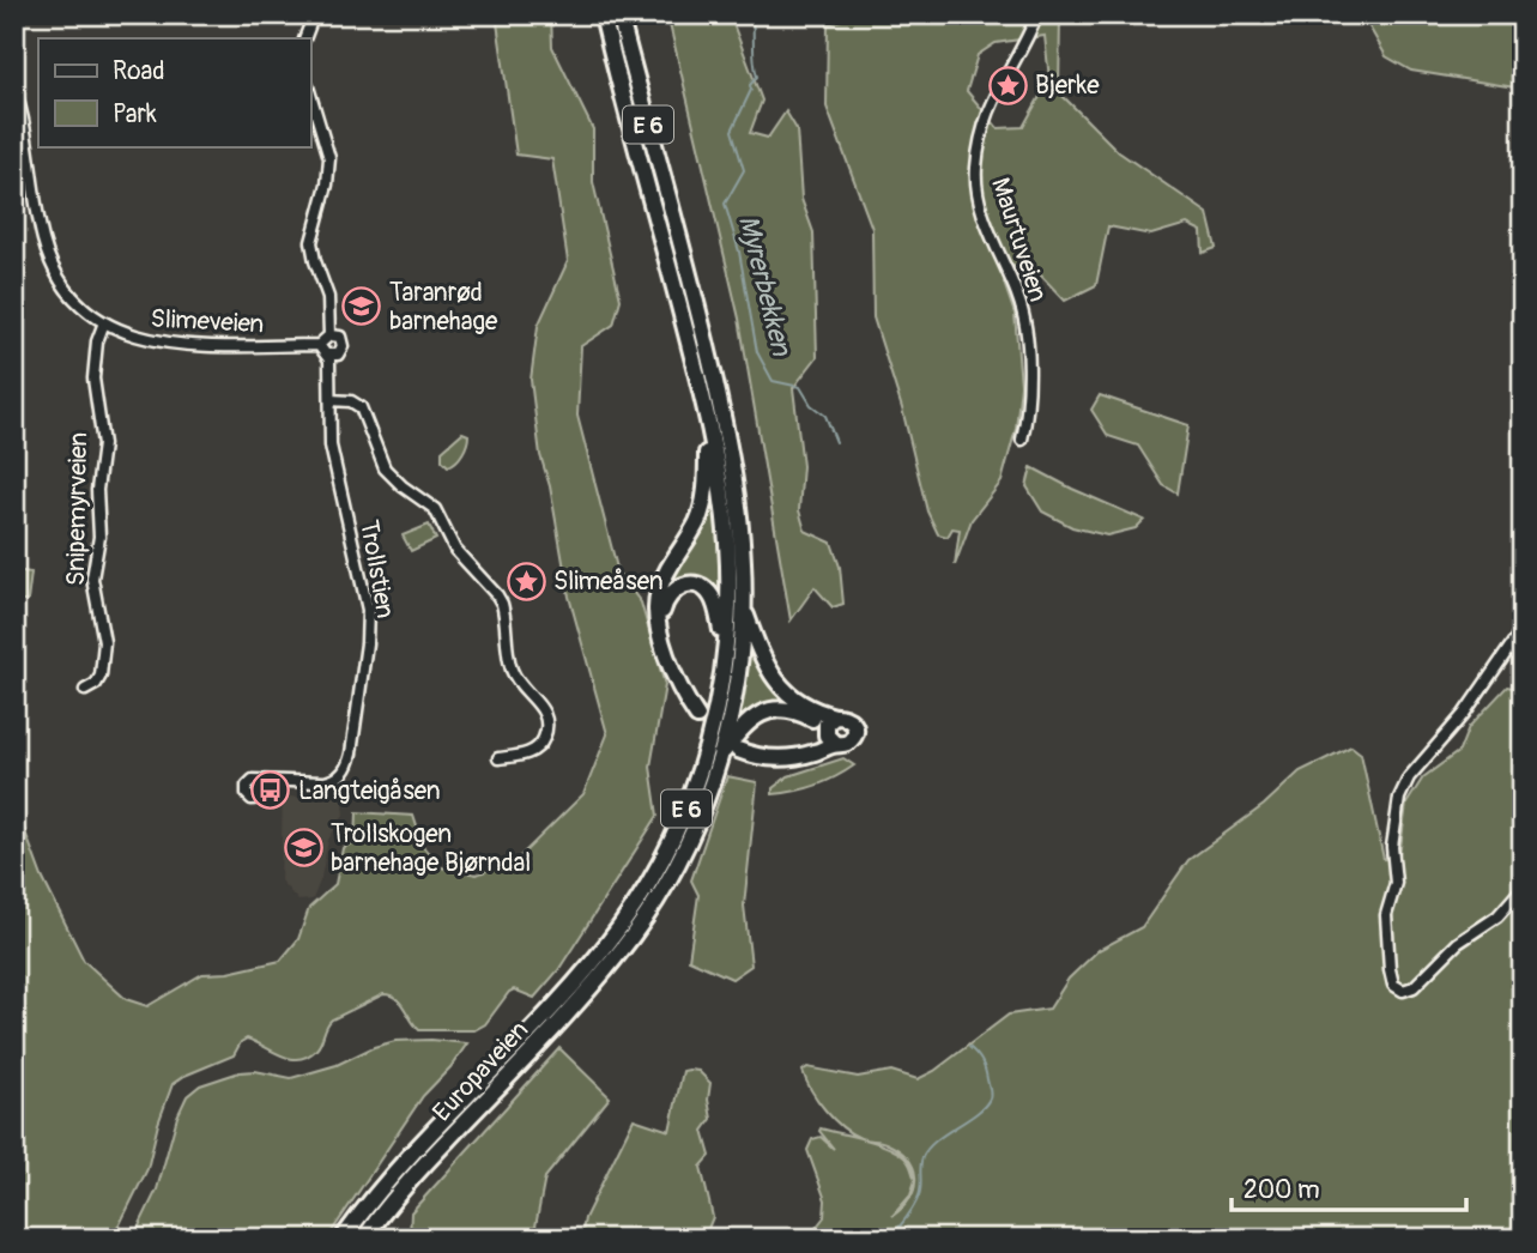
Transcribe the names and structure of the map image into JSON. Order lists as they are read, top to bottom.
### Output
{
  "streets": {
    "highway": ["E 6", "Europaveien"],
    "street": [
      "Maurtuveien",
      "Slimeveien",
      "Snipemyrveien",
      "Trollstien"
    ]
  },
  "crossings": [
    ["E 6", "Europaveien"],
    ["Slimeveien", "Snipemyrveien"],
    ["Slimeveien", "Trollstien"]
  ],
  "water": ["Myrerbekken"],
  "places": {
    "place": ["Bjerke", "Slimeåsen"],
    "school or university": ["Taranrød barnehage", "Trollskogen barnehage Bjørndal"],
    "bus stop": ["Langteigåsen"]
  },
  "legend": ["Road", "Park"],
  "scale_bar": "200 m"
}
